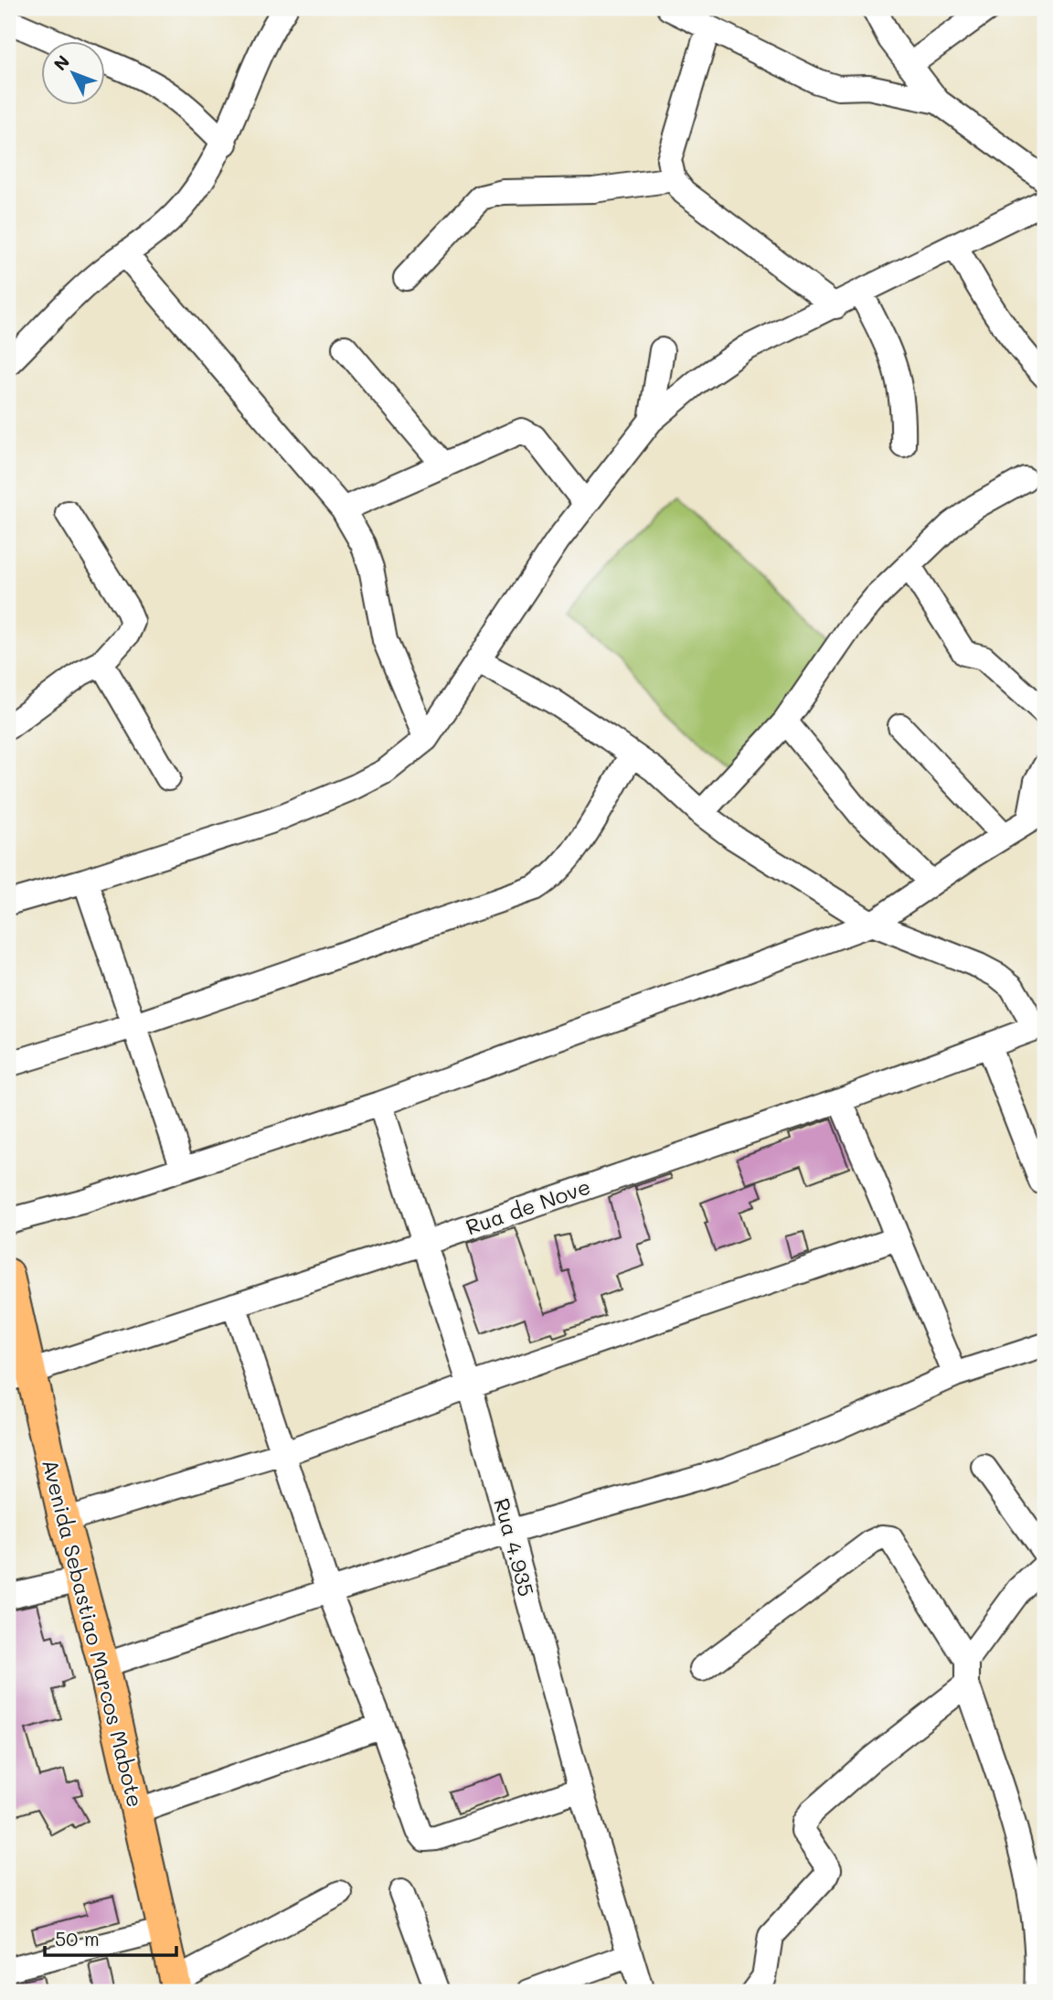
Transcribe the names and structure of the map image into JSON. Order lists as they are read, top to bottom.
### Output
{
  "streets": {
    "main road": ["Avenida Sebastiao Marcos Mabote"],
    "street": ["Rua de Nove", "Rua 4.935"]
  },
  "crossings": [
    ["Rua de Nove", "Rua 4.935"],
    ["Rua de Nove", "Avenida Sebastiao Marcos Mabote"]
  ],
  "scale_bar": "50 m",
  "north": "top left"
}
